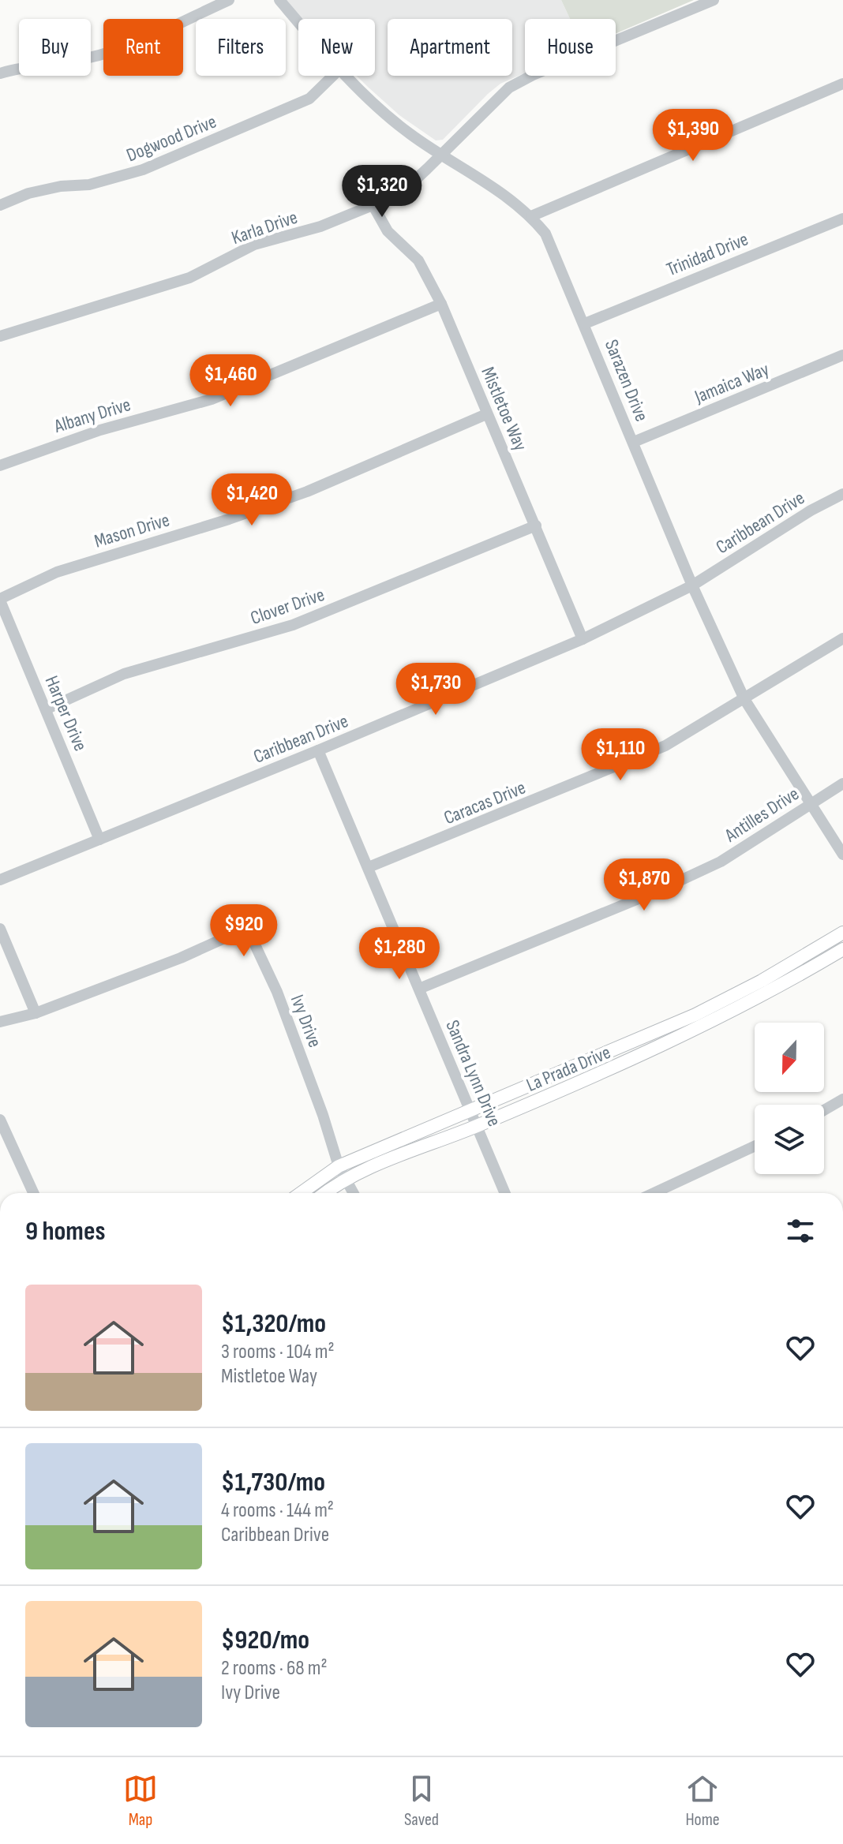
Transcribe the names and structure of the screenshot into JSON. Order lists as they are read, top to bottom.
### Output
{
  "streets": {
    "main road": ["La Prada Drive"],
    "street": [
      "Dogwood Drive",
      "Karla Drive",
      "Trinidad Drive",
      "Sarazen Drive",
      "Jamaica Way",
      "Mistletoe Way",
      "Albany Drive",
      "Caribbean Drive",
      "Mason Drive",
      "Clover Drive",
      "Harper Drive",
      "Caracas Drive",
      "Antilles Drive",
      "Ivy Drive",
      "Sandra Lynn Drive"
    ]
  },
  "crossings": [
    ["Karla Drive", "Sarazen Drive"],
    ["Karla Drive", "Mistletoe Way"],
    ["Trinidad Drive", "Sarazen Drive"],
    ["Sarazen Drive", "Jamaica Way"],
    ["Sarazen Drive", "Caribbean Drive"],
    ["Sarazen Drive", "Caracas Drive"],
    ["Sarazen Drive", "Antilles Drive"],
    ["Mistletoe Way", "Albany Drive"],
    ["Mistletoe Way", "Caribbean Drive"],
    ["Mistletoe Way", "Mason Drive"],
    ["Mistletoe Way", "Clover Drive"],
    ["Caribbean Drive", "Harper Drive"],
    ["Caribbean Drive", "Sandra Lynn Drive"],
    ["Mason Drive", "Harper Drive"],
    ["Clover Drive", "Harper Drive"],
    ["Caracas Drive", "Sandra Lynn Drive"],
    ["Antilles Drive", "Sandra Lynn Drive"],
    ["Ivy Drive", "La Prada Drive"],
    ["La Prada Drive", "Sandra Lynn Drive"]
  ],
  "north": "bottom",
  "page": {
    "chip": [
      "Buy",
      "Rent",
      "Filters",
      "New",
      "Apartment",
      "House"
    ],
    "price": [
      "$1,390",
      "$1,320",
      "$1,460",
      "$1,420",
      "$1,730",
      "$1,110",
      "$1,870",
      "$920",
      "$1,280"
    ],
    "heading": "9 homes",
    "list": [
      {
        "name": "$1,320/mo",
        "note": "3 rooms · 104 m² · Mistletoe Way"
      },
      {
        "name": "$1,730/mo",
        "note": "4 rooms · 144 m² · Caribbean Drive"
      },
      {
        "name": "$920/mo",
        "note": "2 rooms · 68 m² · Ivy Drive"
      }
    ],
    "tabs": ["Map", "Saved", "Home"]
  }
}
